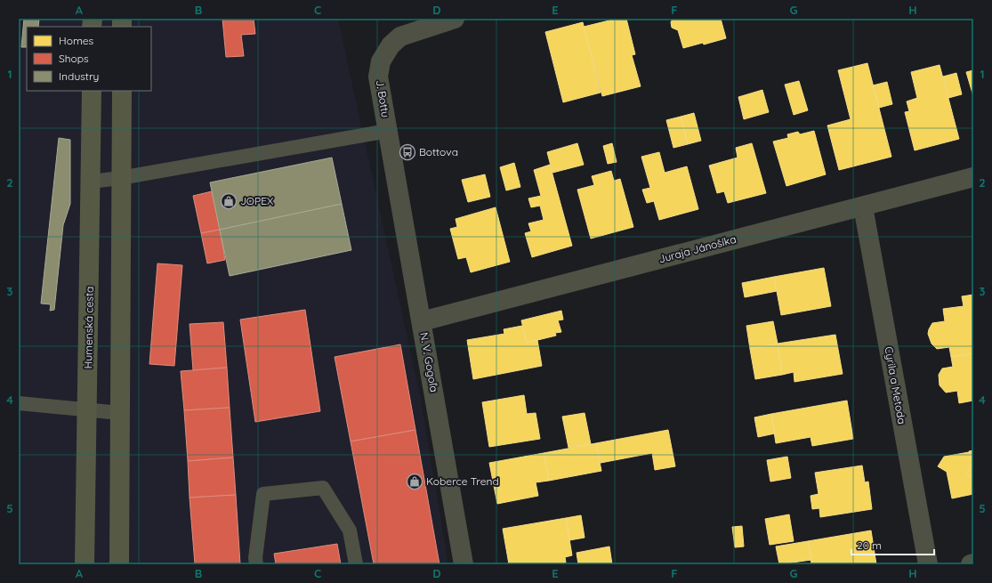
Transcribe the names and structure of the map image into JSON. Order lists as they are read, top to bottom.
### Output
{
  "streets": {
    "main road": ["Humenská cesta"],
    "street": [
      "J. Bottu",
      "Juraja Jánošíka",
      "N. V. Gogoľa",
      "Cyrila a Metoda"
    ]
  },
  "crossings": [
    ["J. Bottu", "N. V. Gogoľa"],
    ["Juraja Jánošíka", "N. V. Gogoľa"],
    ["Juraja Jánošíka", "Cyrila a Metoda"]
  ],
  "places": {
    "bus stop": ["Bottova"],
    "shop": ["JOPEX", "Koberce Trend"]
  },
  "legend": ["Homes", "Shops", "Industry"],
  "scale_bar": "20 m",
  "grid": {
    "columns": [
      "A",
      "B",
      "C",
      "D",
      "E",
      "F",
      "G",
      "H"
    ],
    "rows": [
      "1",
      "2",
      "3",
      "4",
      "5"
    ]
  }
}
